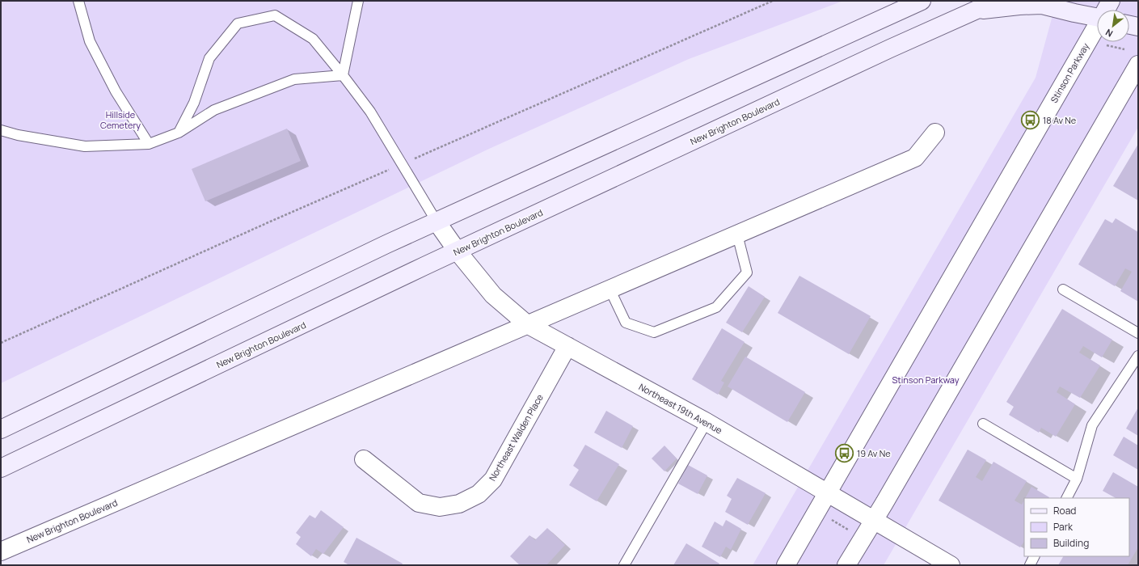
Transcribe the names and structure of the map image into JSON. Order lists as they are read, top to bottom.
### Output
{
  "streets": {
    "main road": ["Stinson Parkway", "New Brighton Boulevard"],
    "street": ["Northeast 19th Avenue", "Northeast Walden Place"]
  },
  "crossings": [
    ["Stinson Parkway", "Northeast 19th Avenue"],
    ["New Brighton Boulevard", "Northeast 19th Avenue"],
    ["Northeast 19th Avenue", "Northeast Walden Place"]
  ],
  "parks": ["Hillside Cemetery", "Stinson Parkway"],
  "places": {
    "bus stop": ["18 Av Ne", "19 Av Ne"]
  },
  "legend": ["Road", "Park", "Building"],
  "north": "bottom left"
}
